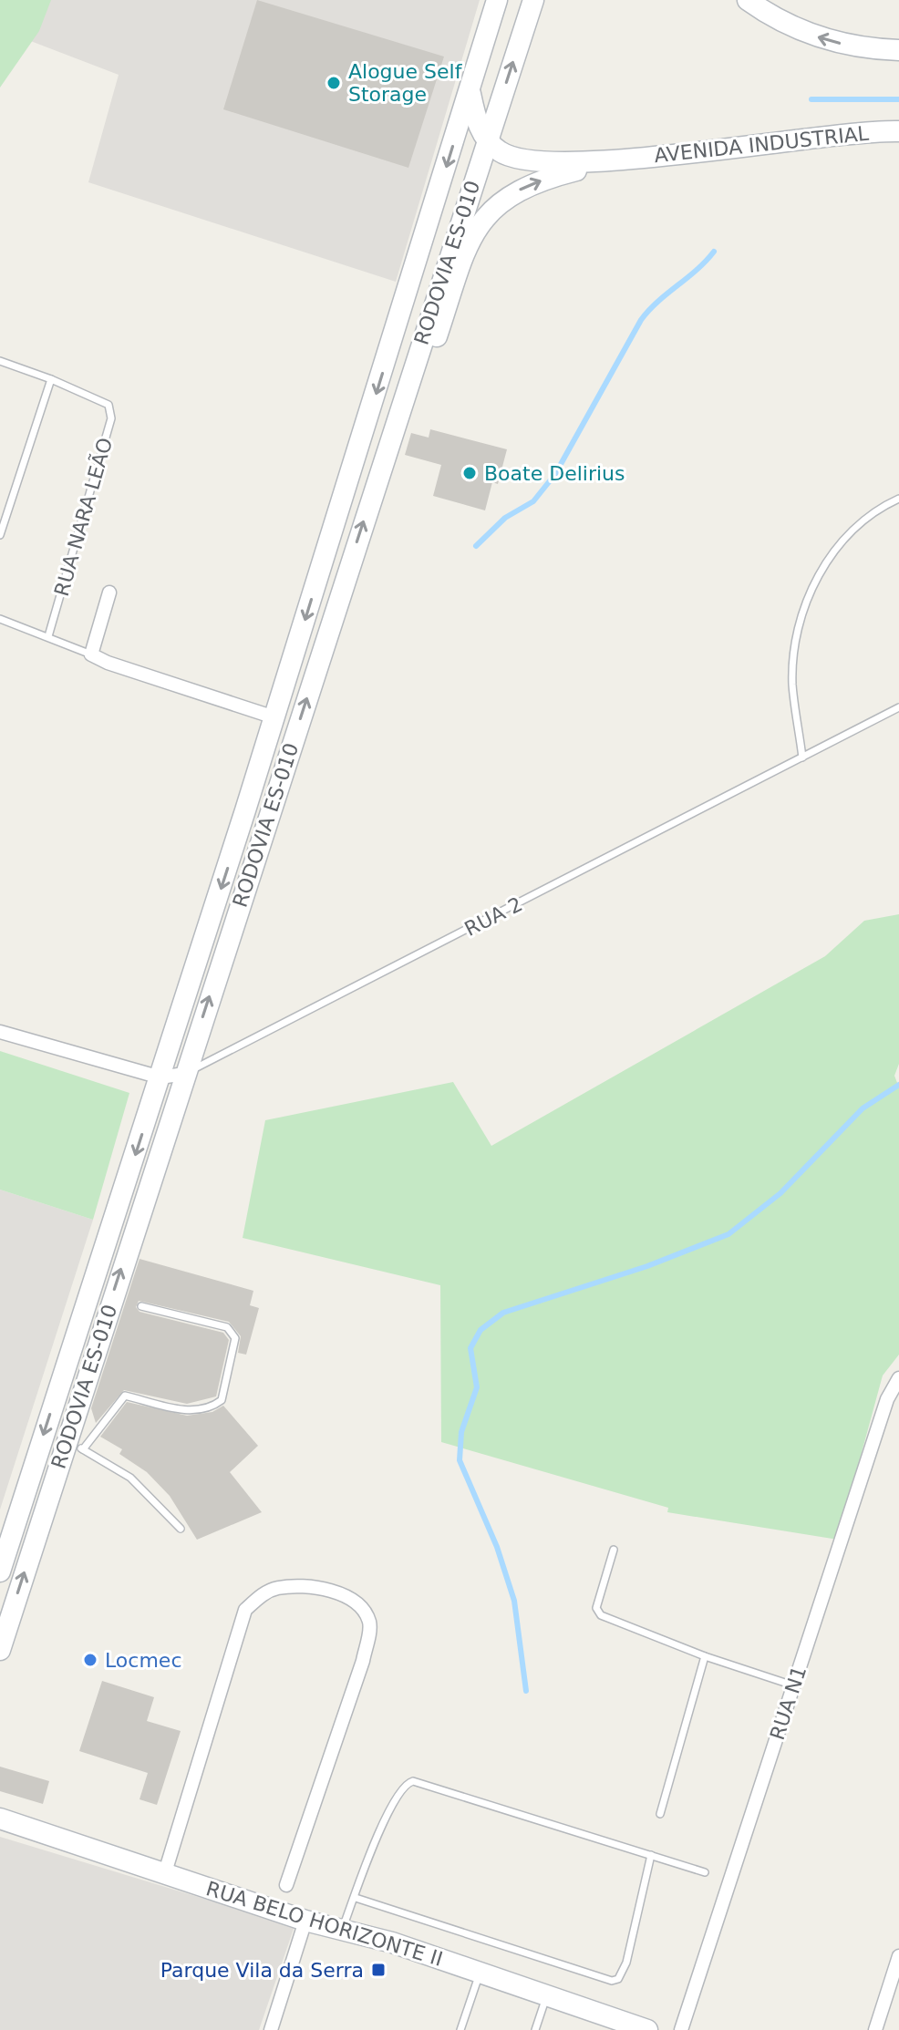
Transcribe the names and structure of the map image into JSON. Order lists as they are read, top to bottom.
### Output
{
  "streets": {
    "main road": ["AVENIDA INDUSTRIAL", "RODOVIA ES-010", "RUA BELO HORIZONTE II"],
    "street": ["RUA N1"],
    "lane": ["RUA NARA LEÃO", "RUA 2"]
  },
  "crossings": [
    ["AVENIDA INDUSTRIAL", "RODOVIA ES-010"],
    ["RODOVIA ES-010", "RUA 2"]
  ],
  "one_way": ["AVENIDA INDUSTRIAL"],
  "places": {
    "other": ["Alogue Self Storage", "Boate Delirius", "Locmec"],
    "transit": ["Parque Vila da Serra"]
  }
}
